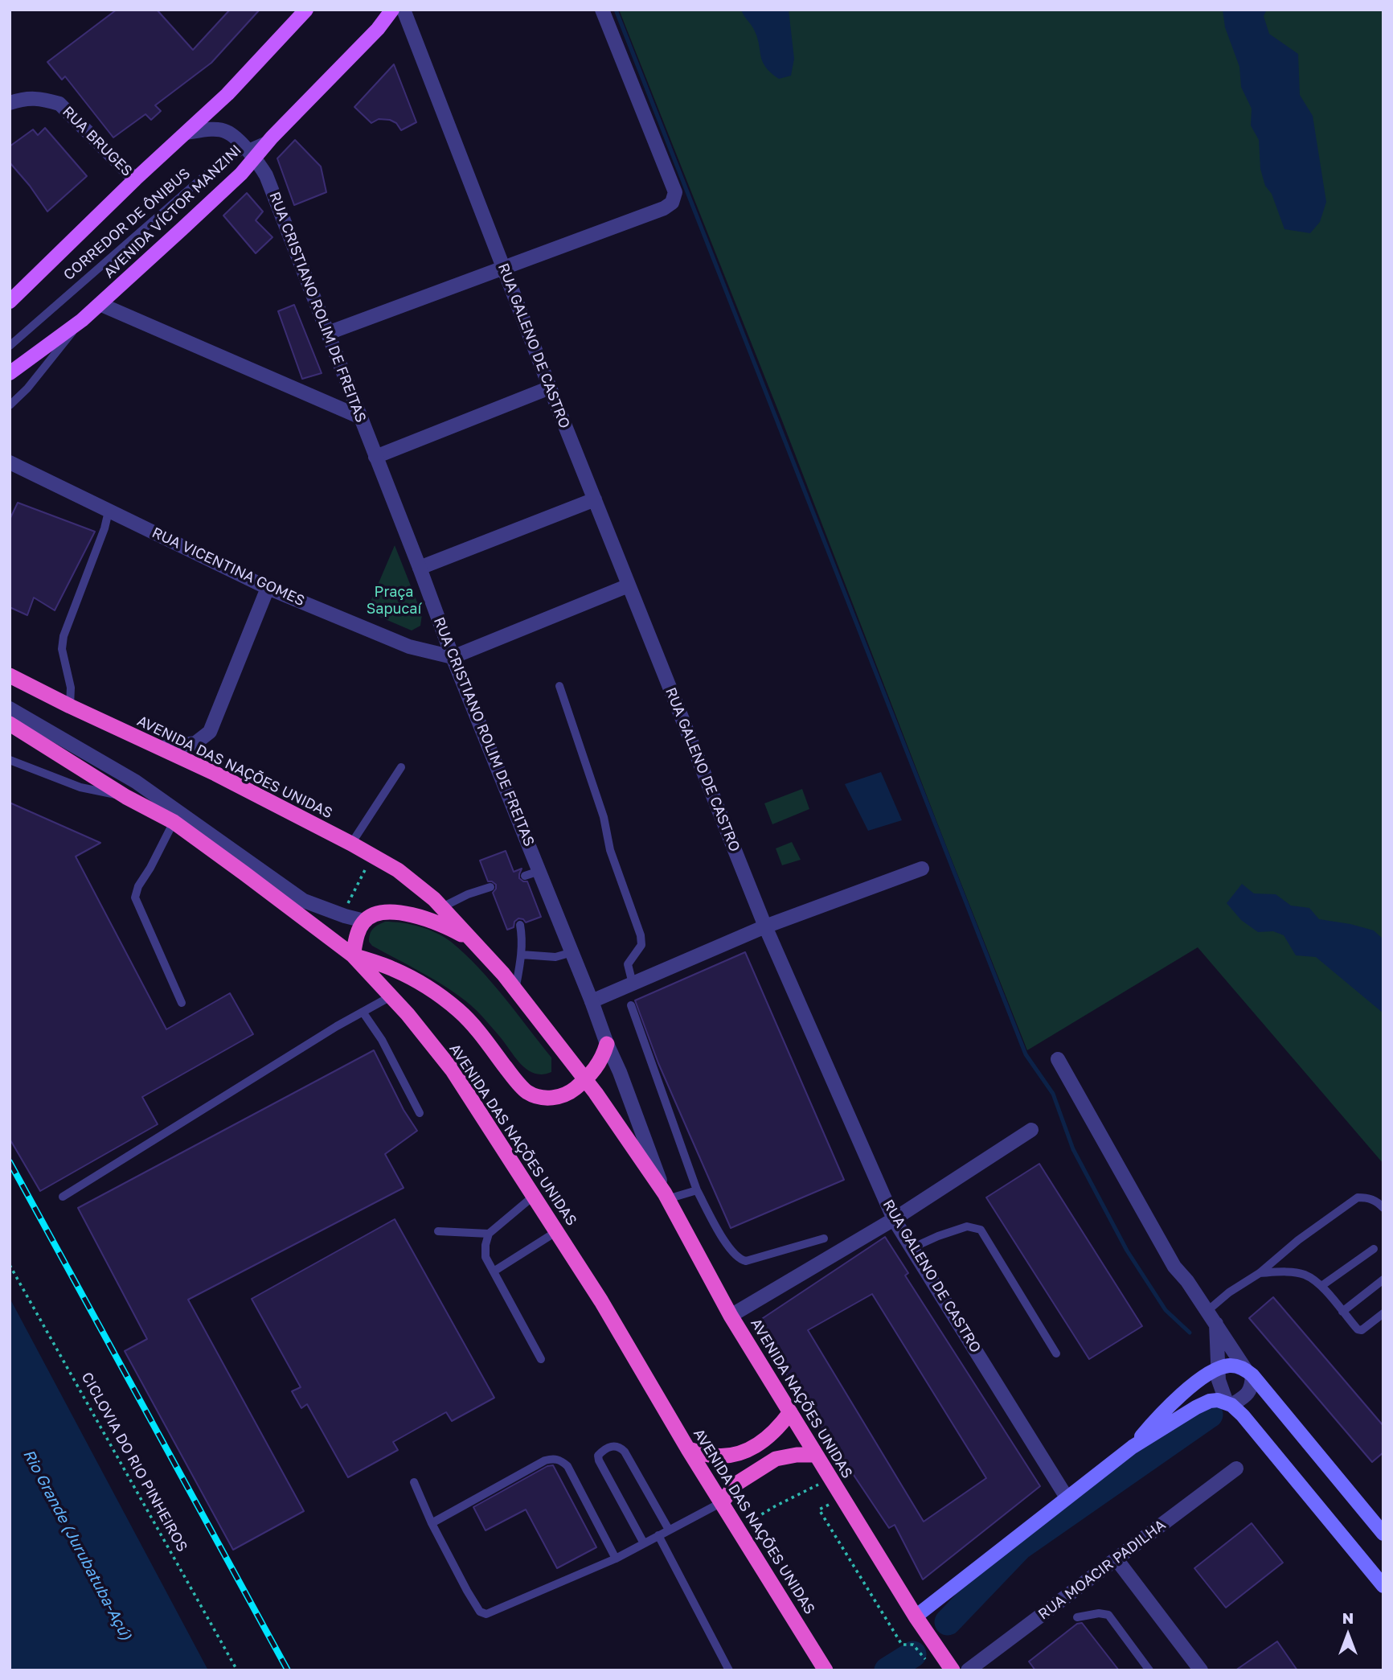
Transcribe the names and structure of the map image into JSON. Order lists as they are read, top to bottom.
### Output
{
  "streets": {
    "highway": ["AVENIDA DAS NAÇÕES UNIDAS", "AVENIDA NAÇÕES UNIDAS"],
    "main road": ["AVENIDA VÍCTOR MANZINI"],
    "street": [
      "RUA BRUGES",
      "RUA CRISTIANO ROLIM DE FREITAS",
      "RUA GALENO DE CASTRO",
      "RUA VICENTINA GOMES",
      "RUA MOACIR PADILHA"
    ],
    "lane": ["CORREDOR DE ÔNIBUS"],
    "path": ["CICLOVIA DO RIO PINHEIROS"]
  },
  "crossings": [
    ["AVENIDA VÍCTOR MANZINI", "CORREDOR DE ÔNIBUS"],
    ["AVENIDA VÍCTOR MANZINI", "RUA CRISTIANO ROLIM DE FREITAS"],
    ["CORREDOR DE ÔNIBUS", "RUA CRISTIANO ROLIM DE FREITAS"],
    ["RUA CRISTIANO ROLIM DE FREITAS", "RUA VICENTINA GOMES"],
    ["RUA CRISTIANO ROLIM DE FREITAS", "AVENIDA DAS NAÇÕES UNIDAS"],
    ["RUA CRISTIANO ROLIM DE FREITAS", "AVENIDA NAÇÕES UNIDAS"],
    ["AVENIDA DAS NAÇÕES UNIDAS", "AVENIDA NAÇÕES UNIDAS"]
  ],
  "water": ["Rio Grande (Jurubatuba-Açú)"],
  "parks": ["Praça Sapucaí"],
  "north": "top"
}
